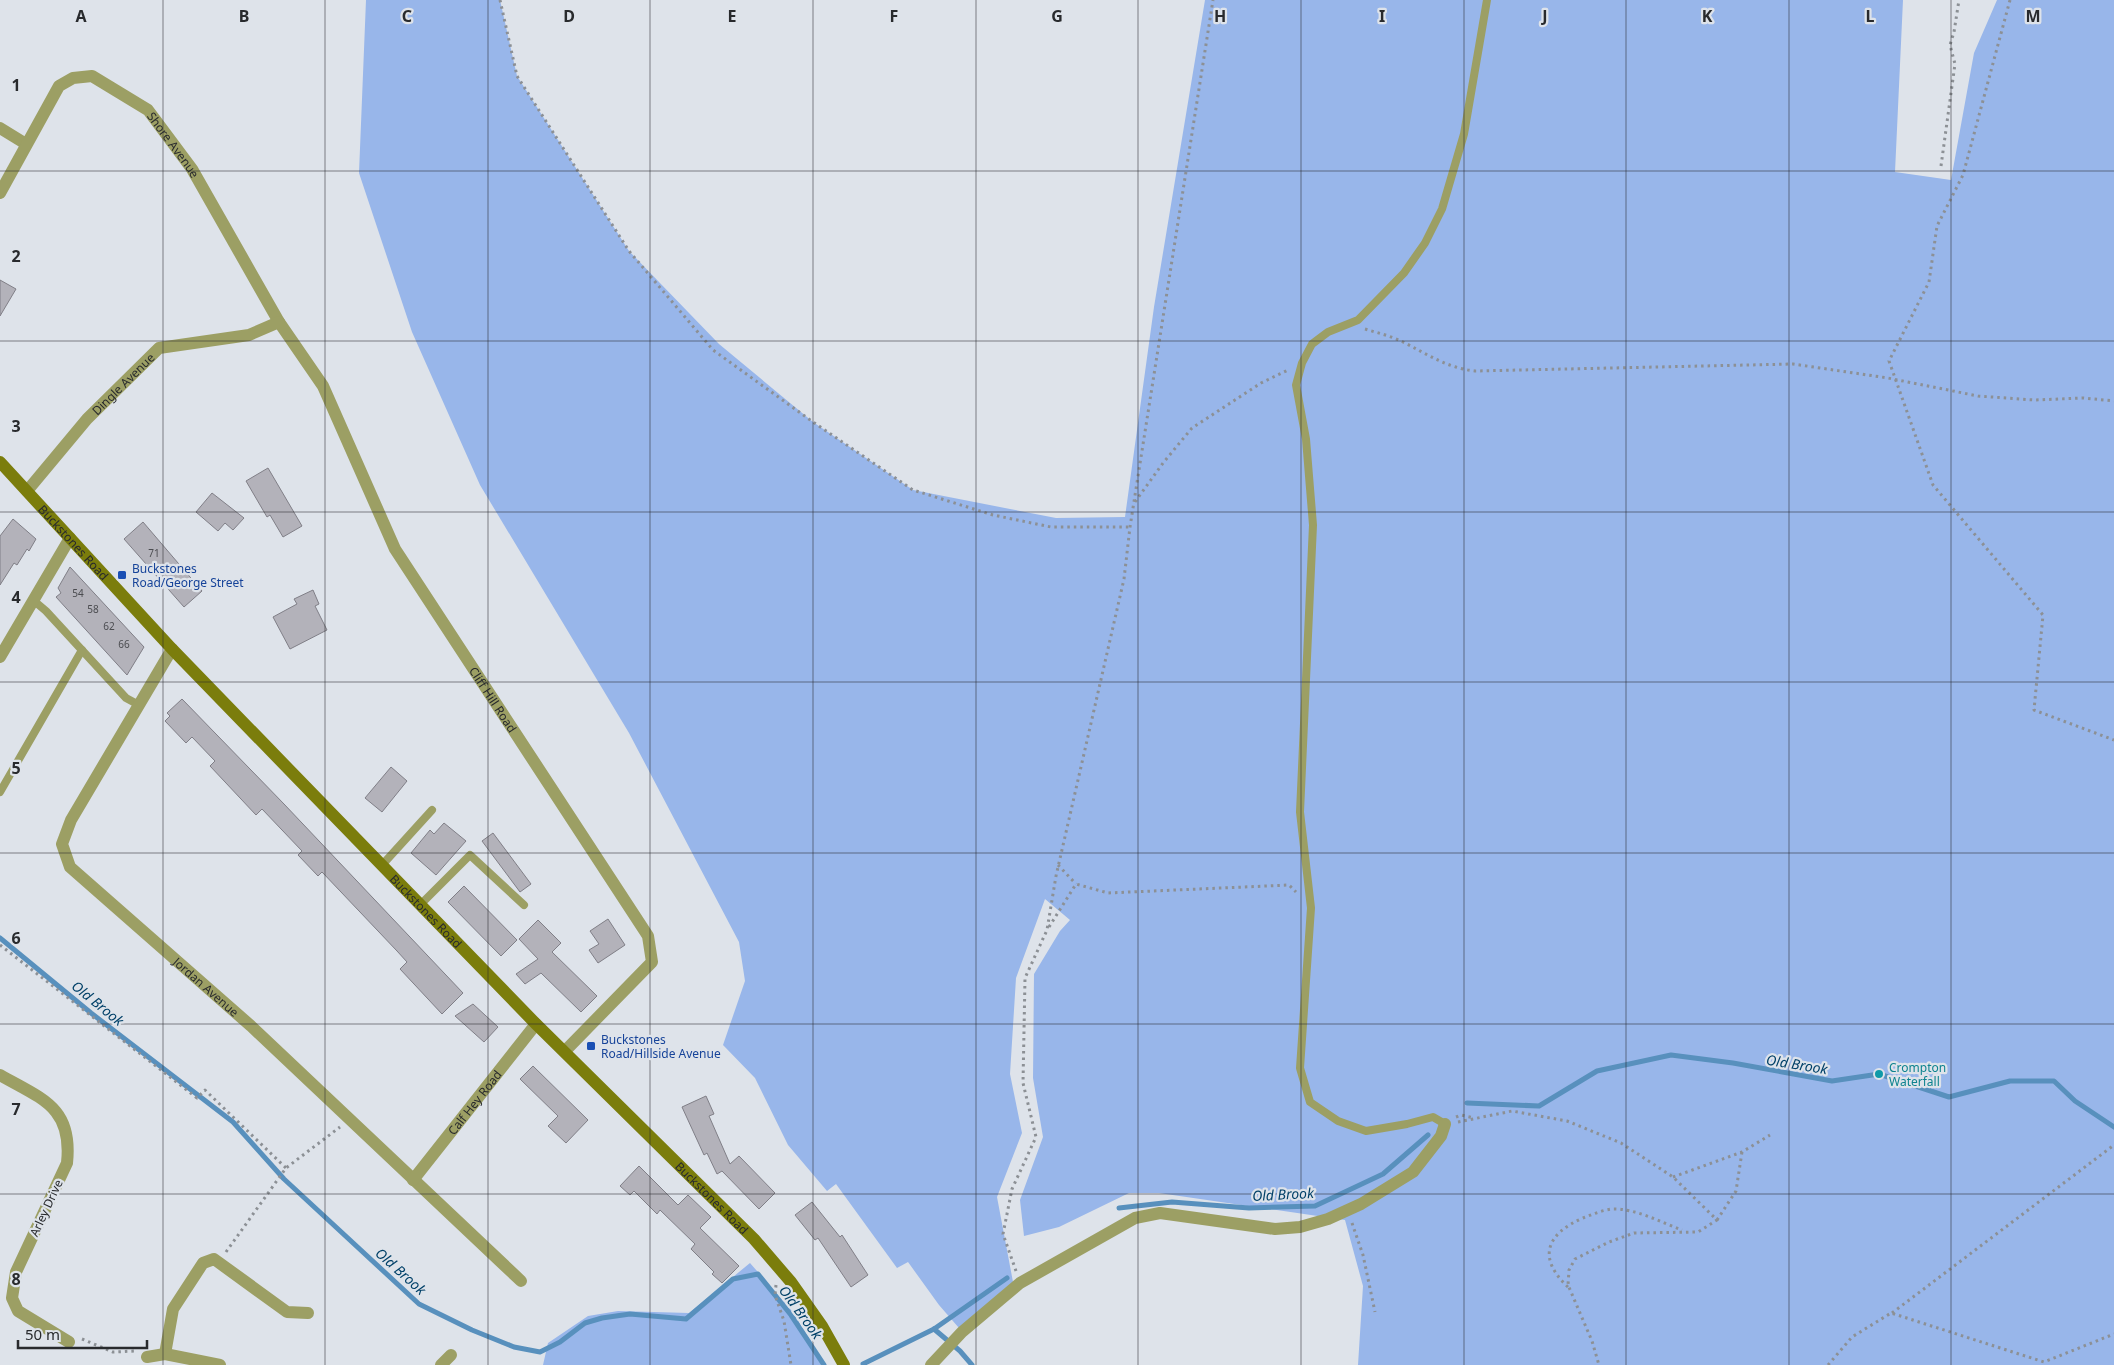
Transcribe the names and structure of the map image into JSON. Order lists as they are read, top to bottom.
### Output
{
  "streets": {
    "main road": ["Buckstones Road"],
    "street": [
      "Shore Avenue",
      "Dingle Avenue",
      "Cliff Hill Road",
      "Jordan Avenue",
      "Calf Hey Road",
      "Arley Drive"
    ]
  },
  "crossings": [
    ["Shore Avenue", "Dingle Avenue"],
    ["Shore Avenue", "Cliff Hill Road"],
    ["Dingle Avenue", "Buckstones Road"],
    ["Dingle Avenue", "Cliff Hill Road"],
    ["Buckstones Road", "Cliff Hill Road"],
    ["Buckstones Road", "Jordan Avenue"],
    ["Buckstones Road", "Calf Hey Road"],
    ["Jordan Avenue", "Calf Hey Road"]
  ],
  "water": ["Old Brook"],
  "places": {
    "transit": ["Buckstones Road/George Street", "Buckstones Road/Hillside Avenue"],
    "other": ["Crompton Waterfall"]
  },
  "house_numbers": [
    "71",
    "54",
    "58",
    "62",
    "66"
  ],
  "scale_bar": "50 m",
  "grid": {
    "columns": [
      "A",
      "B",
      "C",
      "D",
      "E",
      "F",
      "G",
      "H",
      "I",
      "J",
      "K",
      "L",
      "M"
    ],
    "rows": [
      "1",
      "2",
      "3",
      "4",
      "5",
      "6",
      "7",
      "8"
    ]
  }
}
